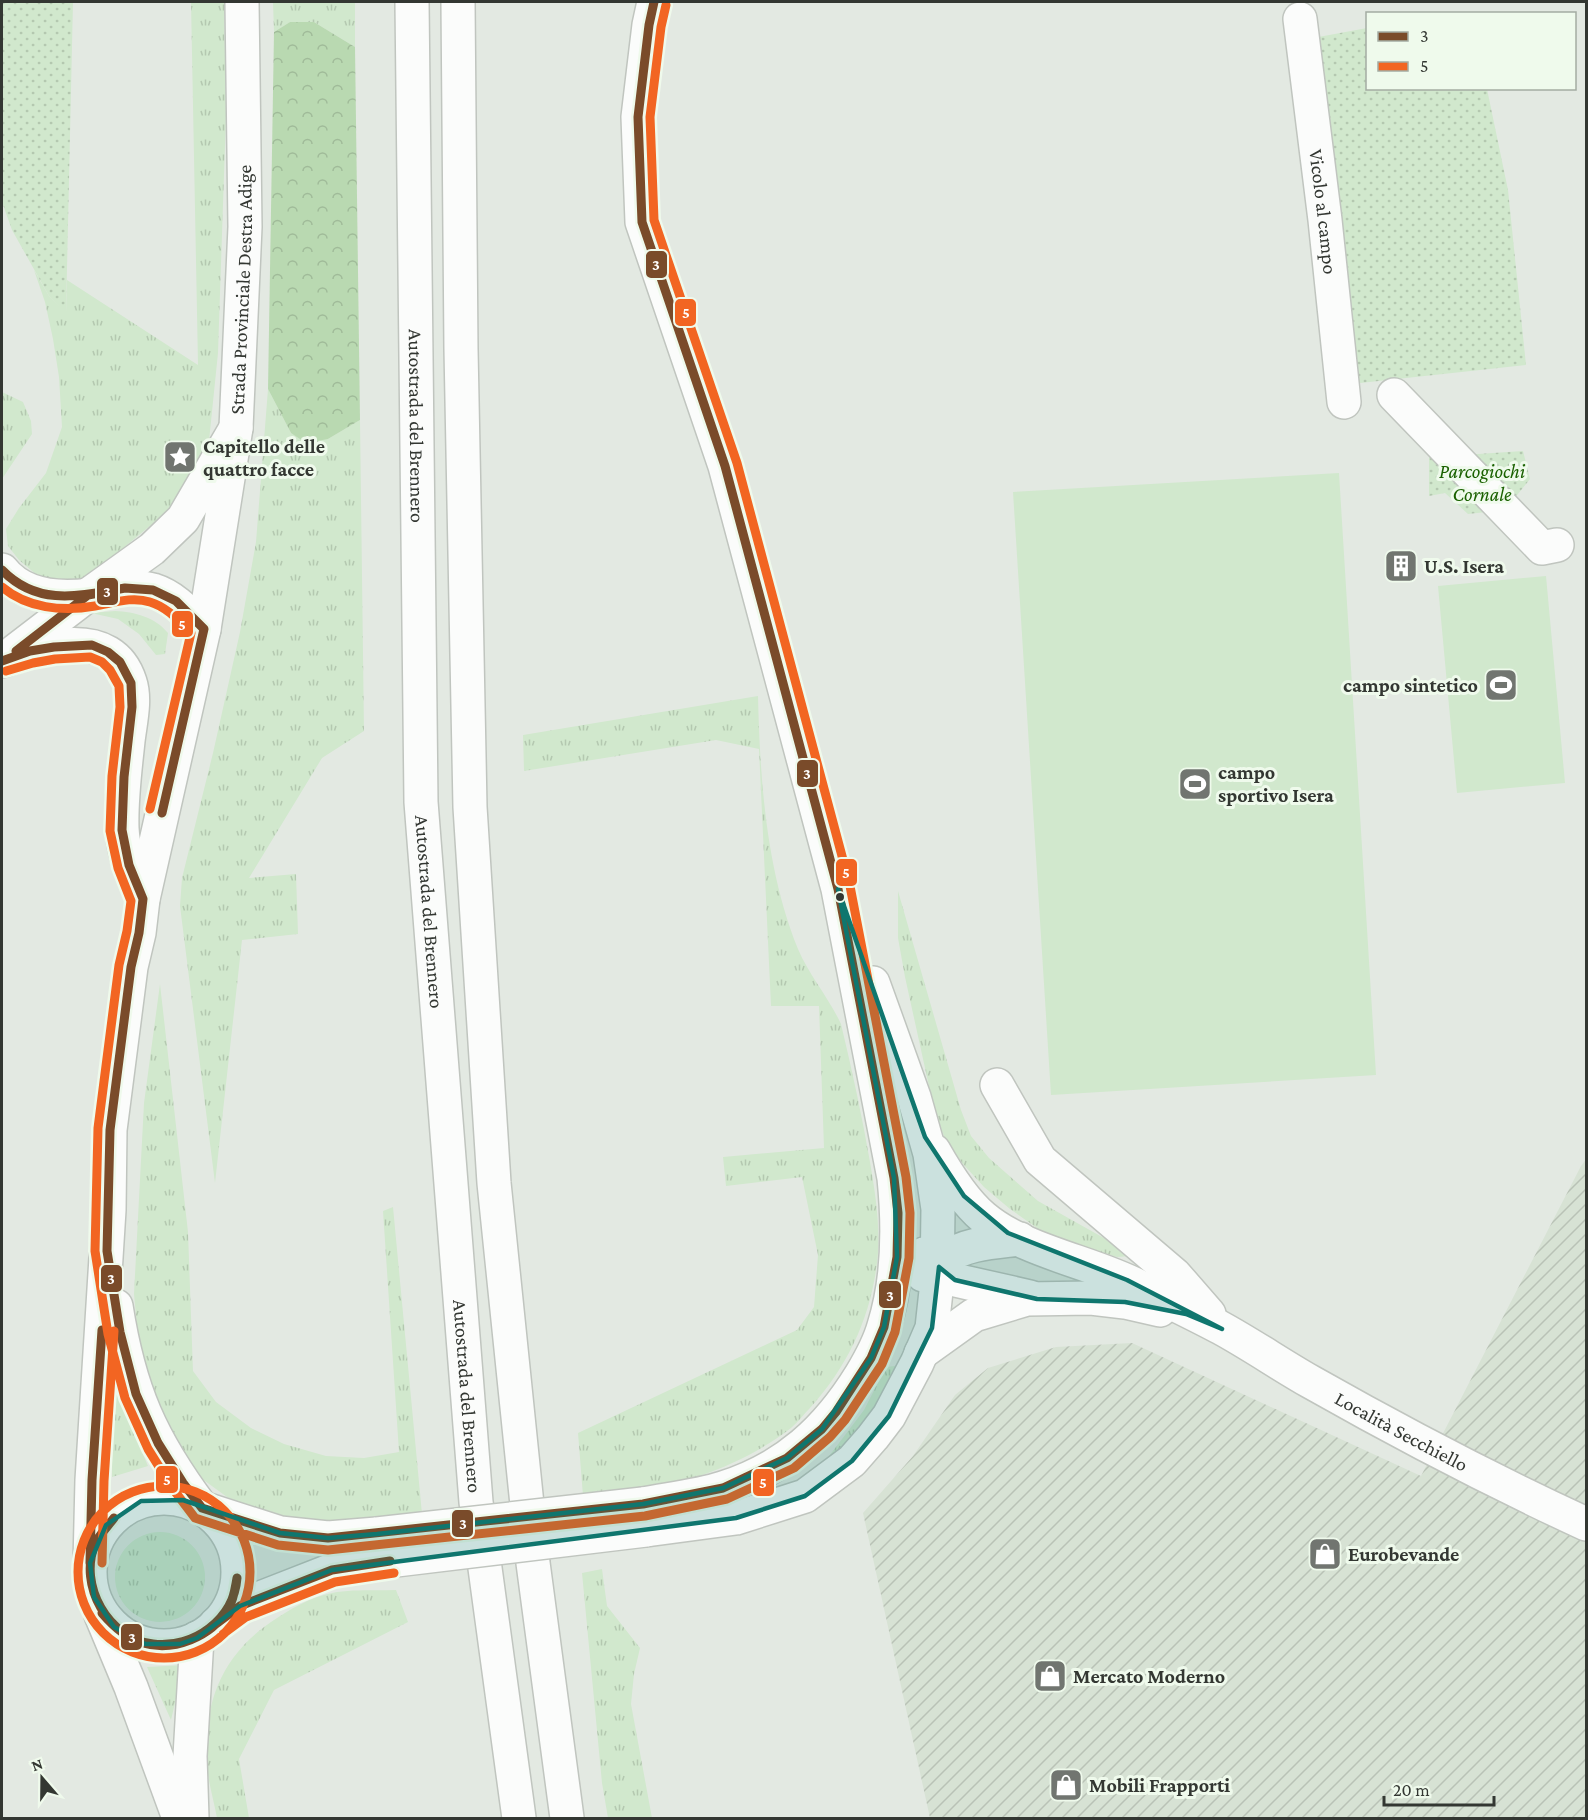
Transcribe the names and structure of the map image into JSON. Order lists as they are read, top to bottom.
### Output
{
  "streets": {
    "main road": [
      "Vicolo al campo",
      "Strada Provinciale Destra Adige",
      "Autostrada del Brennero",
      "Località Secchiello"
    ]
  },
  "parks": ["Parcogiochi Cornale"],
  "places": {
    "place": ["Capitello delle quattro facce"],
    "building": ["U.S. Isera"],
    "sports": ["campo sintetico", "campo sportivo Isera"],
    "shop": ["Eurobevande", "Mercato Moderno", "Mobili Frapporti"]
  },
  "lines": ["transit line 3", "transit line 5"],
  "legend": ["3", "5"],
  "scale_bar": "20 m",
  "north": "top"
}
